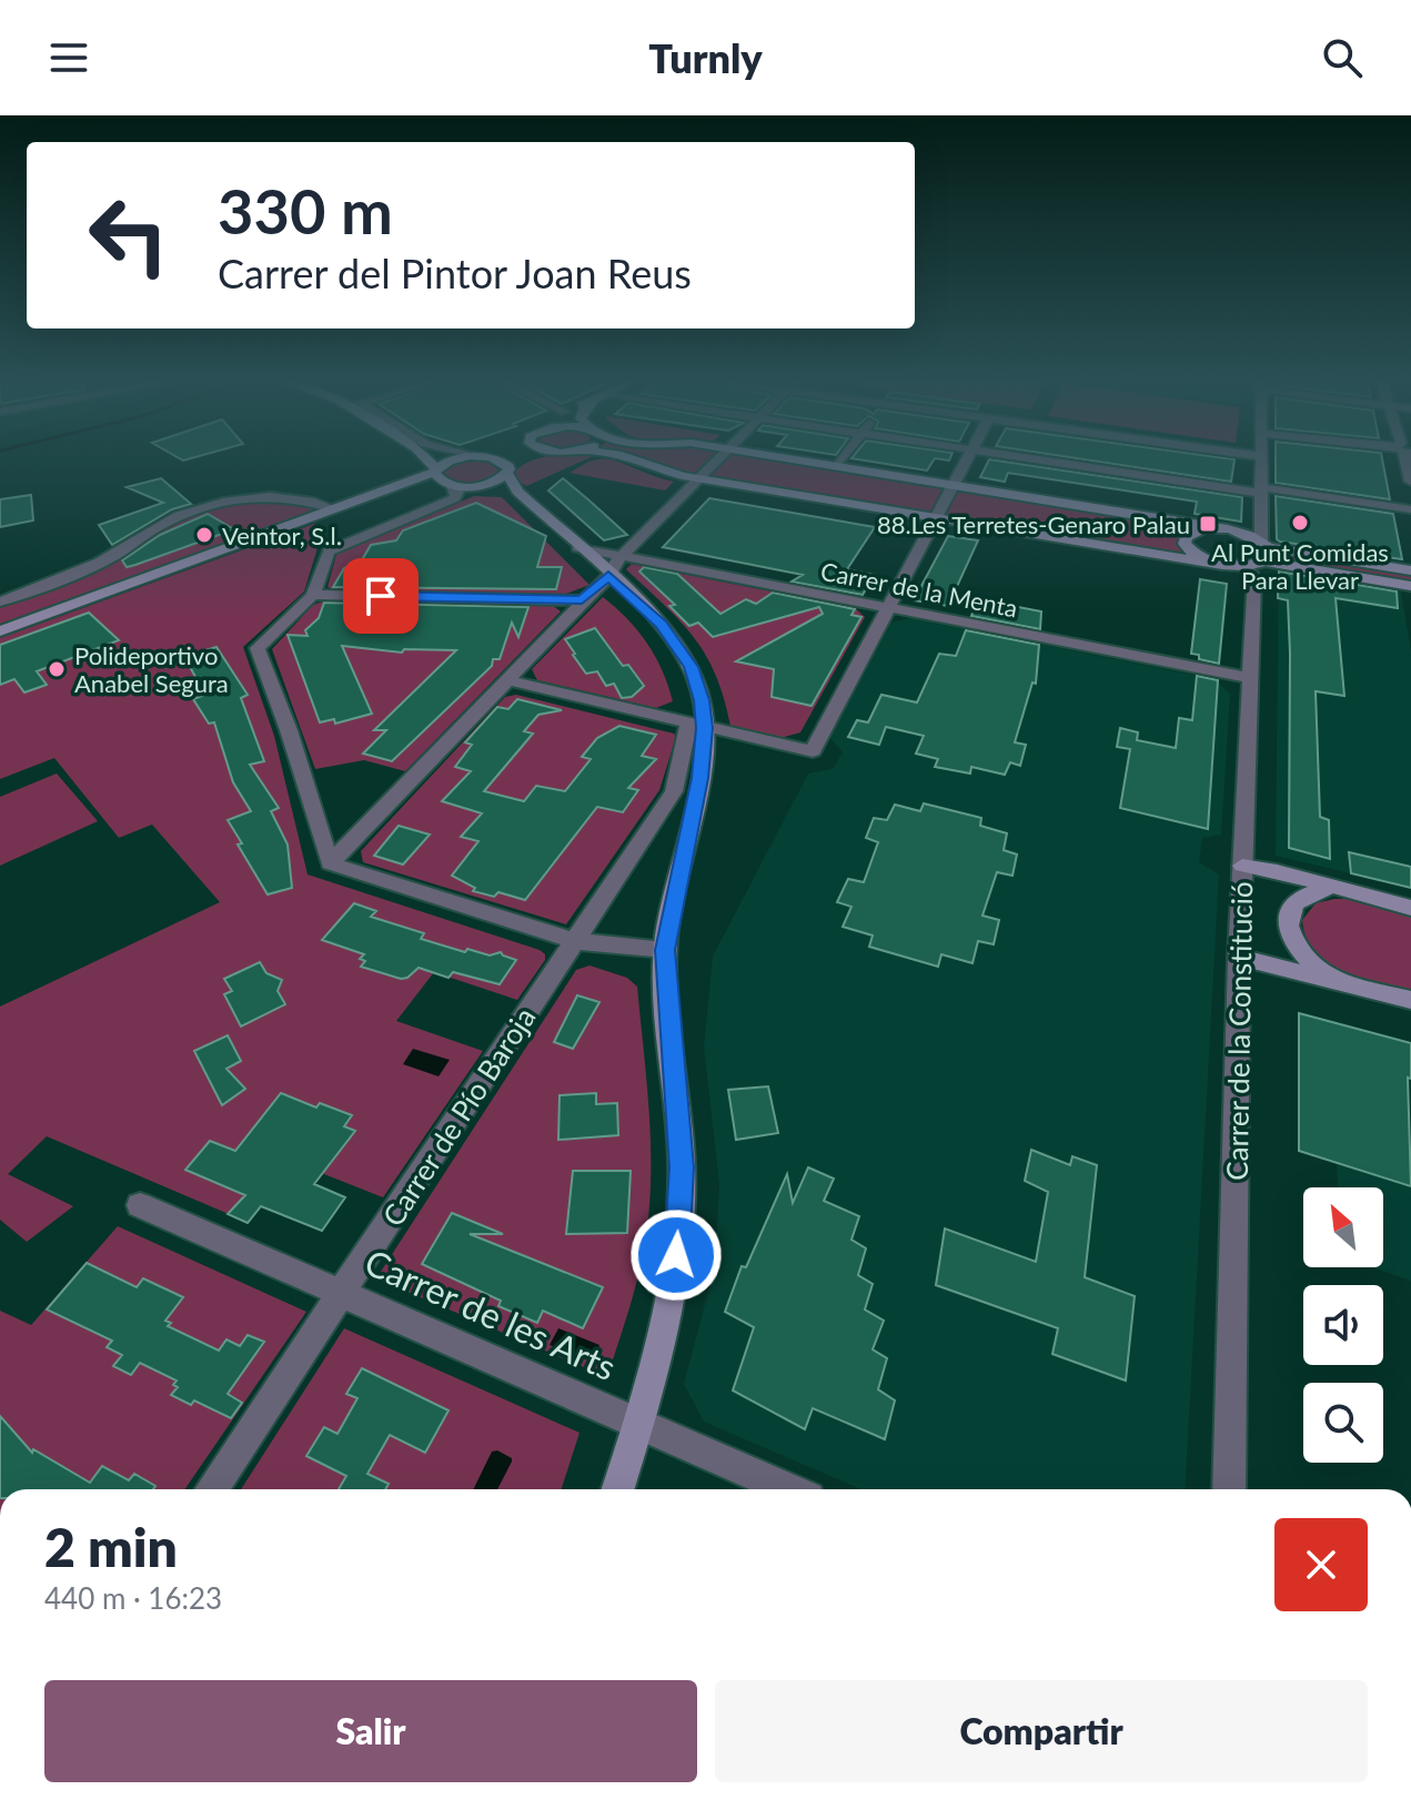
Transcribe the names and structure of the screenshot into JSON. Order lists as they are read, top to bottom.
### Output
{
  "streets": {
    "street": [
      "Carrer de la Menta",
      "Carrer de la Constitució",
      "Carrer de Pío Baroja",
      "Carrer de les Arts"
    ]
  },
  "crossings": [
    ["Carrer de la Menta", "Carrer de la Constitució"],
    ["Carrer de Pío Baroja", "Carrer de les Arts"]
  ],
  "places": {
    "other": ["Al Punt Comidas Para Llevar", "Veintor, S.l.", "Polideportivo Anabel Segura"],
    "transit": ["88.Les Terretes-Genaro Palau"]
  },
  "north": "top left",
  "page": {
    "header": "Turnly",
    "turn": ["330 m", "Carrer del Pintor Joan Reus"],
    "heading": ["2 min", "440 m · 16:23"],
    "buttons": ["Salir", "Compartir"]
  }
}
